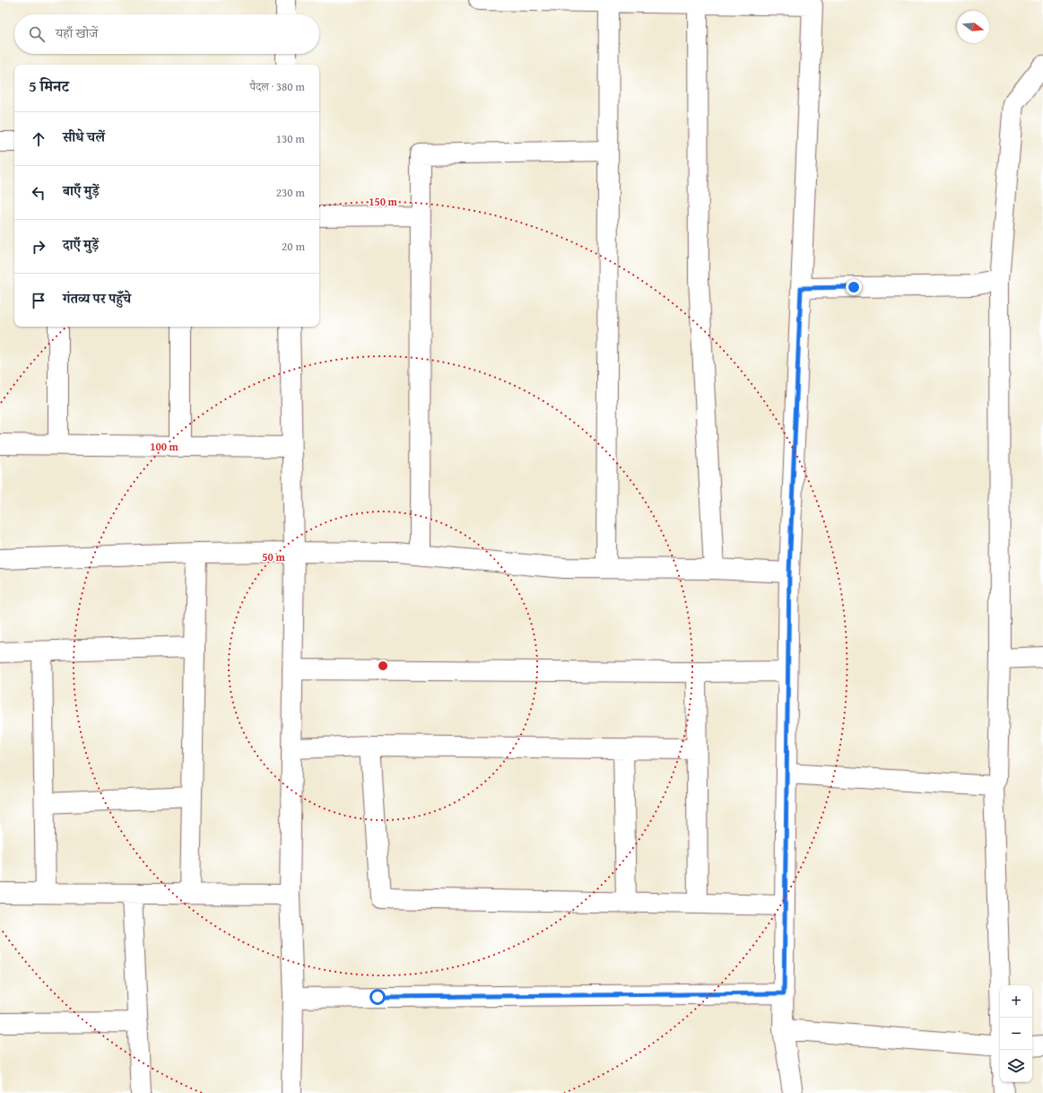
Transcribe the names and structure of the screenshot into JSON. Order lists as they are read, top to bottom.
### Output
{
  "north": "right",
  "page": {
    "search": "यहाँ खोजें",
    "heading": ["5 मिनट", "पैदल · 380 m"],
    "list": [
      ["सीधे चलें", "130 m"],
      ["बाएँ मुड़ें", "230 m"],
      ["दाएँ मुड़ें", "20 m"],
      "गंतव्य पर पहुँचे"
    ],
    "map_buttons": ["+", "−"]
  },
  "rings": ["150 m", "100 m", "50 m"]
}
